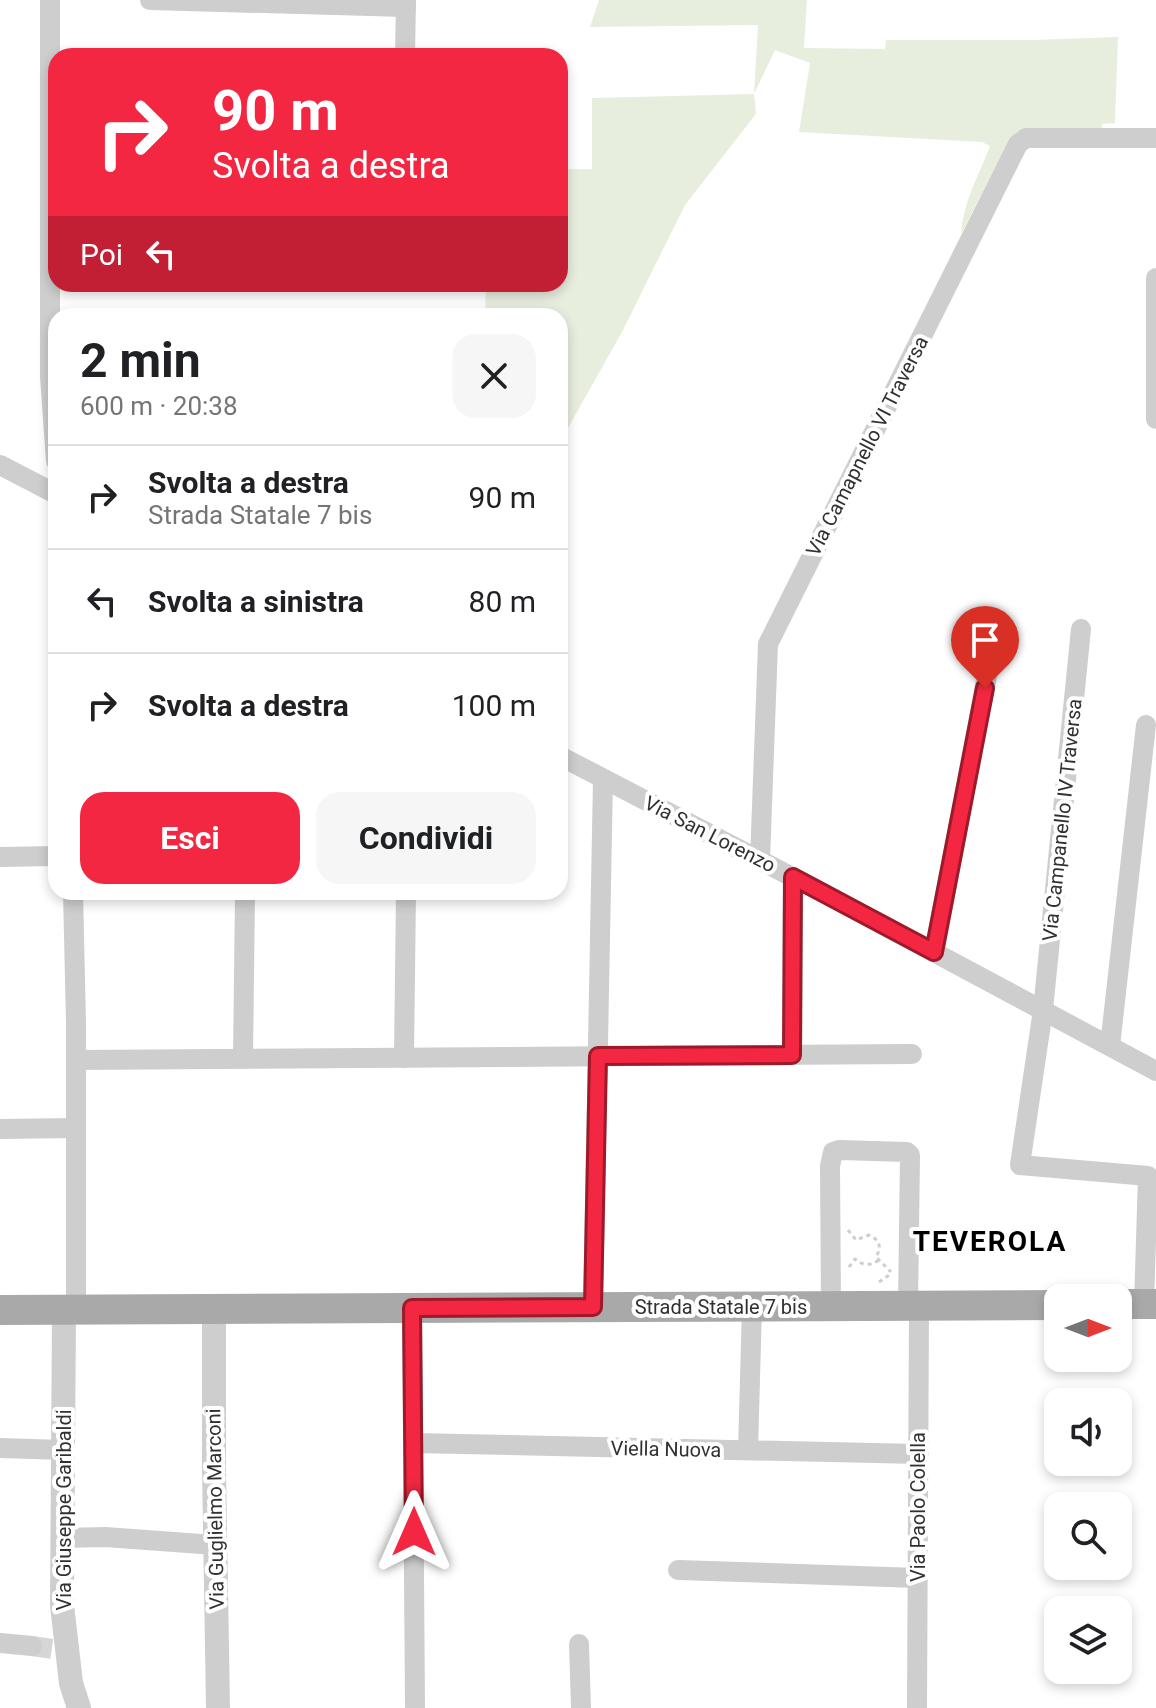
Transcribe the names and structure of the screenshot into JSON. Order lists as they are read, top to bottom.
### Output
{
  "streets": {
    "main road": ["Strada Statale 7 bis"],
    "street": [
      "Via Camapnello VI Traversa",
      "Via Campanello IV Traversa",
      "Via San Lorenzo",
      "Viella Nuova",
      "Via Paolo Colella",
      "Via Guglielmo Marconi",
      "Via Giuseppe Garibaldi"
    ]
  },
  "crossings": [
    ["Via Camapnello VI Traversa", "Via San Lorenzo"],
    ["Via Campanello IV Traversa", "Via San Lorenzo"],
    ["Strada Statale 7 bis", "Via Paolo Colella"],
    ["Strada Statale 7 bis", "Via Guglielmo Marconi"],
    ["Strada Statale 7 bis", "Via Giuseppe Garibaldi"],
    ["Viella Nuova", "Via Paolo Colella"]
  ],
  "districts": ["TEVEROLA"],
  "north": "right",
  "page": {
    "turn": ["90 m", "Svolta a destra"],
    "then": "Poi",
    "heading": ["2 min", "600 m · 20:38"],
    "list": [
      {
        "name": "Svolta a destra",
        "note": "Strada Statale 7 bis",
        "value": "90 m"
      },
      {
        "name": "Svolta a sinistra",
        "value": "80 m"
      },
      {
        "name": "Svolta a destra",
        "value": "100 m"
      }
    ],
    "buttons": ["Esci", "Condividi"]
  }
}
